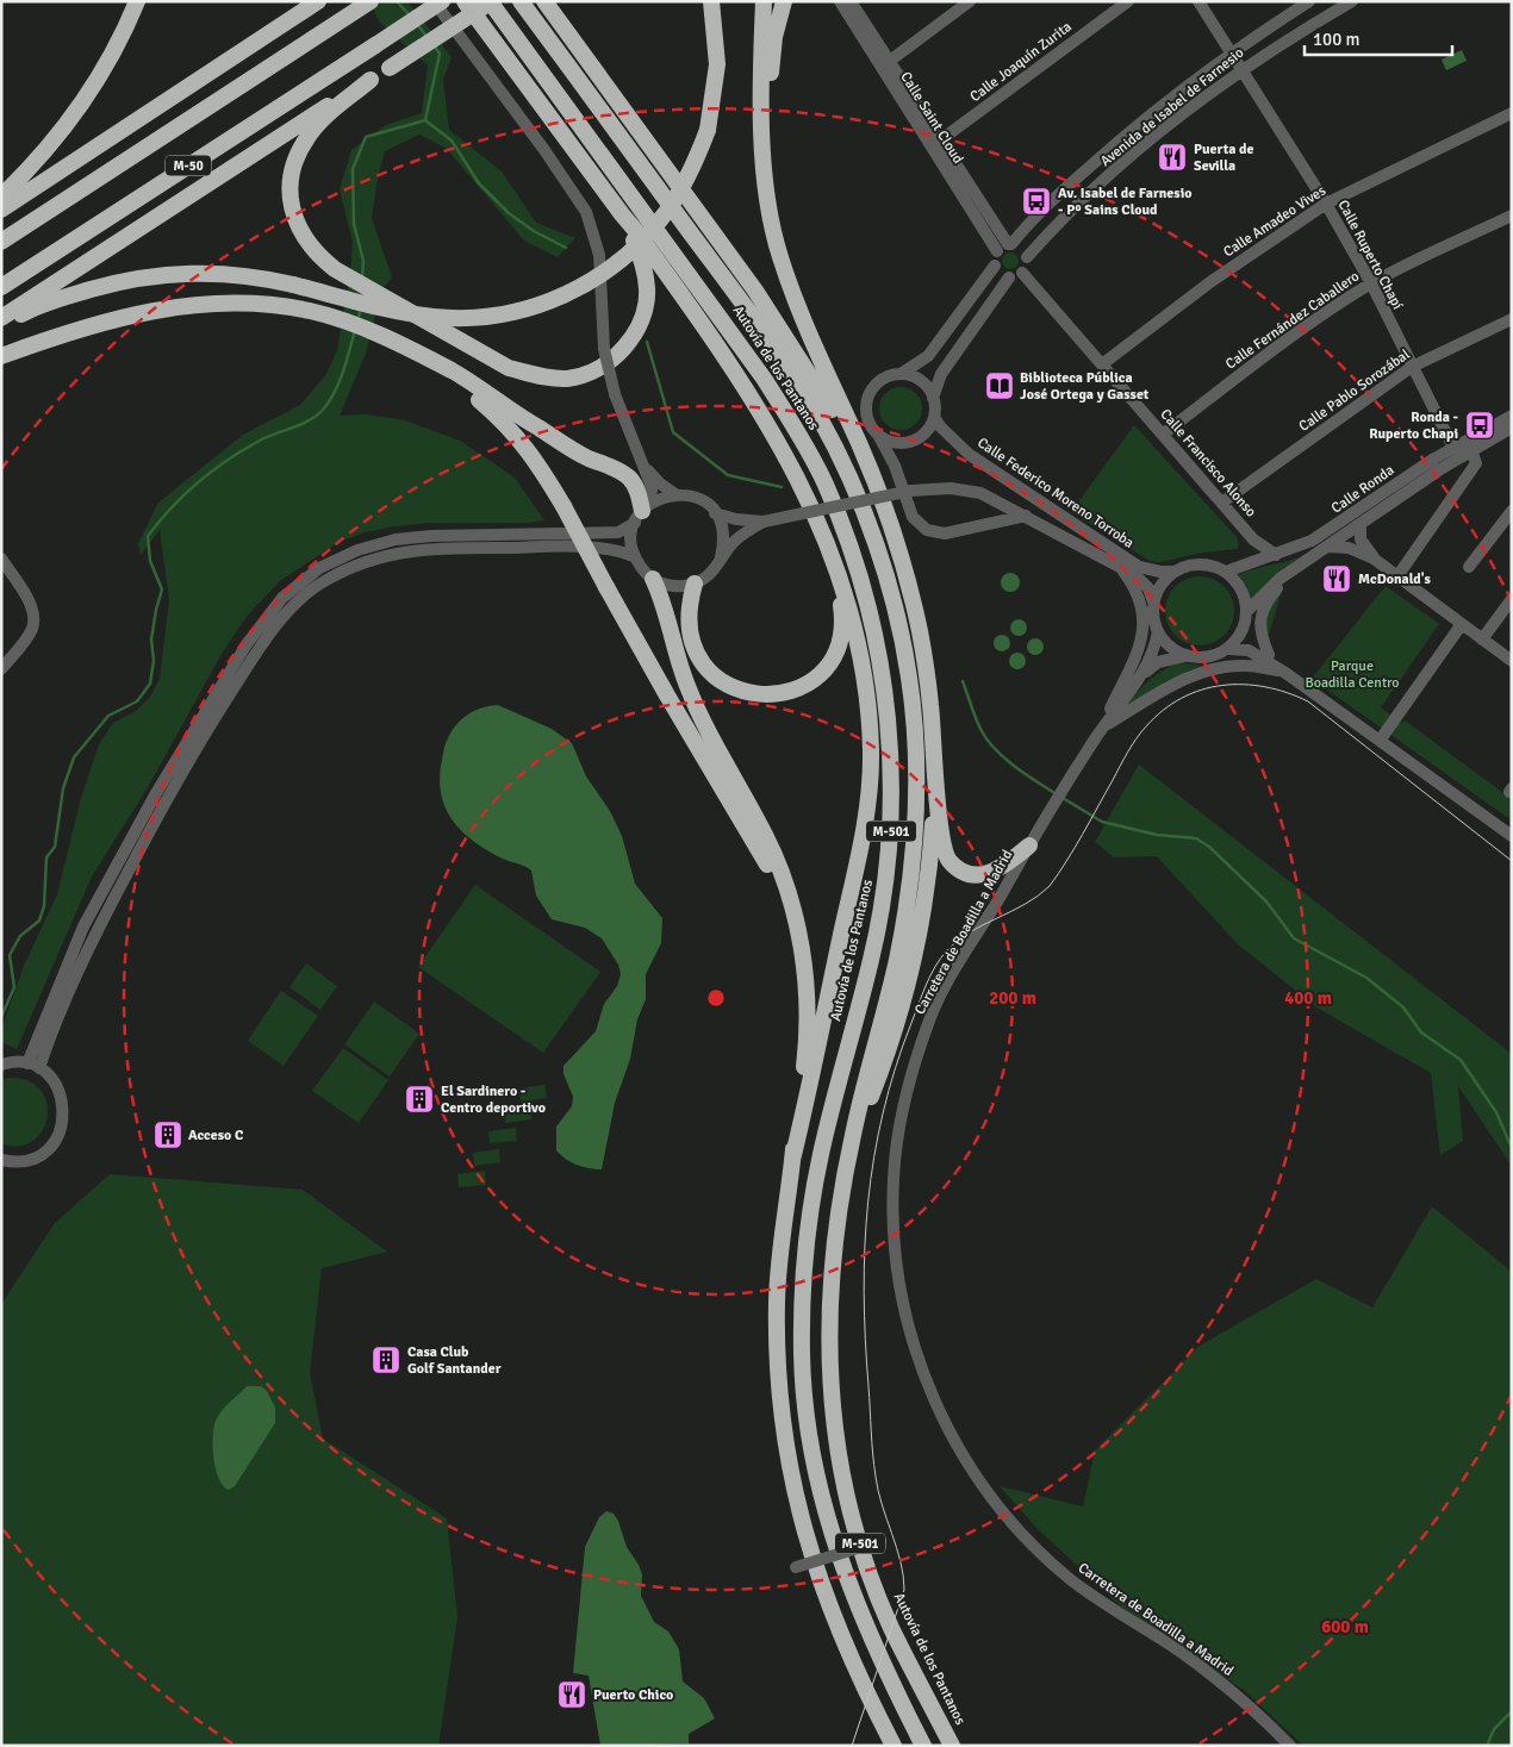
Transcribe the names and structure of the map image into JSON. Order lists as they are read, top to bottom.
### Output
{
  "streets": {
    "highway": ["M-50", "Autovía de los Pantanos", "M-501"],
    "street": [
      "Calle Joaquín Zurita",
      "Avenida de Isabel de Farnesio",
      "Calle Saint Cloud",
      "Calle Amadeo Vives",
      "Calle Ruperto Chapí",
      "Calle Fernández Caballero",
      "Calle Pablo Sorozábal",
      "Calle Francisco Alonso",
      "Calle Ronda",
      "Calle Federico Moreno Torroba",
      "Carretera de Boadilla a Madrid"
    ]
  },
  "crossings": [
    ["Calle Joaquín Zurita", "Calle Saint Cloud"],
    ["Avenida de Isabel de Farnesio", "Calle Saint Cloud"],
    ["Avenida de Isabel de Farnesio", "Calle Ruperto Chapí"],
    ["Avenida de Isabel de Farnesio", "Calle Francisco Alonso"],
    ["Calle Saint Cloud", "Calle Francisco Alonso"],
    ["M-50", "Autovía de los Pantanos"],
    ["Calle Amadeo Vives", "Calle Ruperto Chapí"],
    ["Calle Amadeo Vives", "Calle Francisco Alonso"],
    ["Calle Ruperto Chapí", "Calle Fernández Caballero"],
    ["Calle Ruperto Chapí", "Calle Pablo Sorozábal"],
    ["Calle Ruperto Chapí", "Calle Ronda"],
    ["Calle Fernández Caballero", "Calle Francisco Alonso"],
    ["Calle Pablo Sorozábal", "Calle Francisco Alonso"],
    ["Calle Francisco Alonso", "Calle Ronda"],
    ["Calle Ronda", "Calle Federico Moreno Torroba"],
    ["Calle Ronda", "Carretera de Boadilla a Madrid"],
    ["Calle Federico Moreno Torroba", "Carretera de Boadilla a Madrid"]
  ],
  "parks": ["Parque Boadilla Centro"],
  "places": {
    "restaurant": ["Puerta de Sevilla", "McDonald's", "Puerto Chico"],
    "bus stop": ["Av. Isabel de Farnesio - Pº Sains Cloud", "Ronda - Ruperto Chapi"],
    "library": ["Biblioteca Pública José Ortega y Gasset"],
    "building": ["El Sardinero - Centro deportivo", "Acceso C", "Casa Club Golf Santander"]
  },
  "scale_bar": "100 m",
  "rings": ["200 m", "400 m", "600 m"]
}
